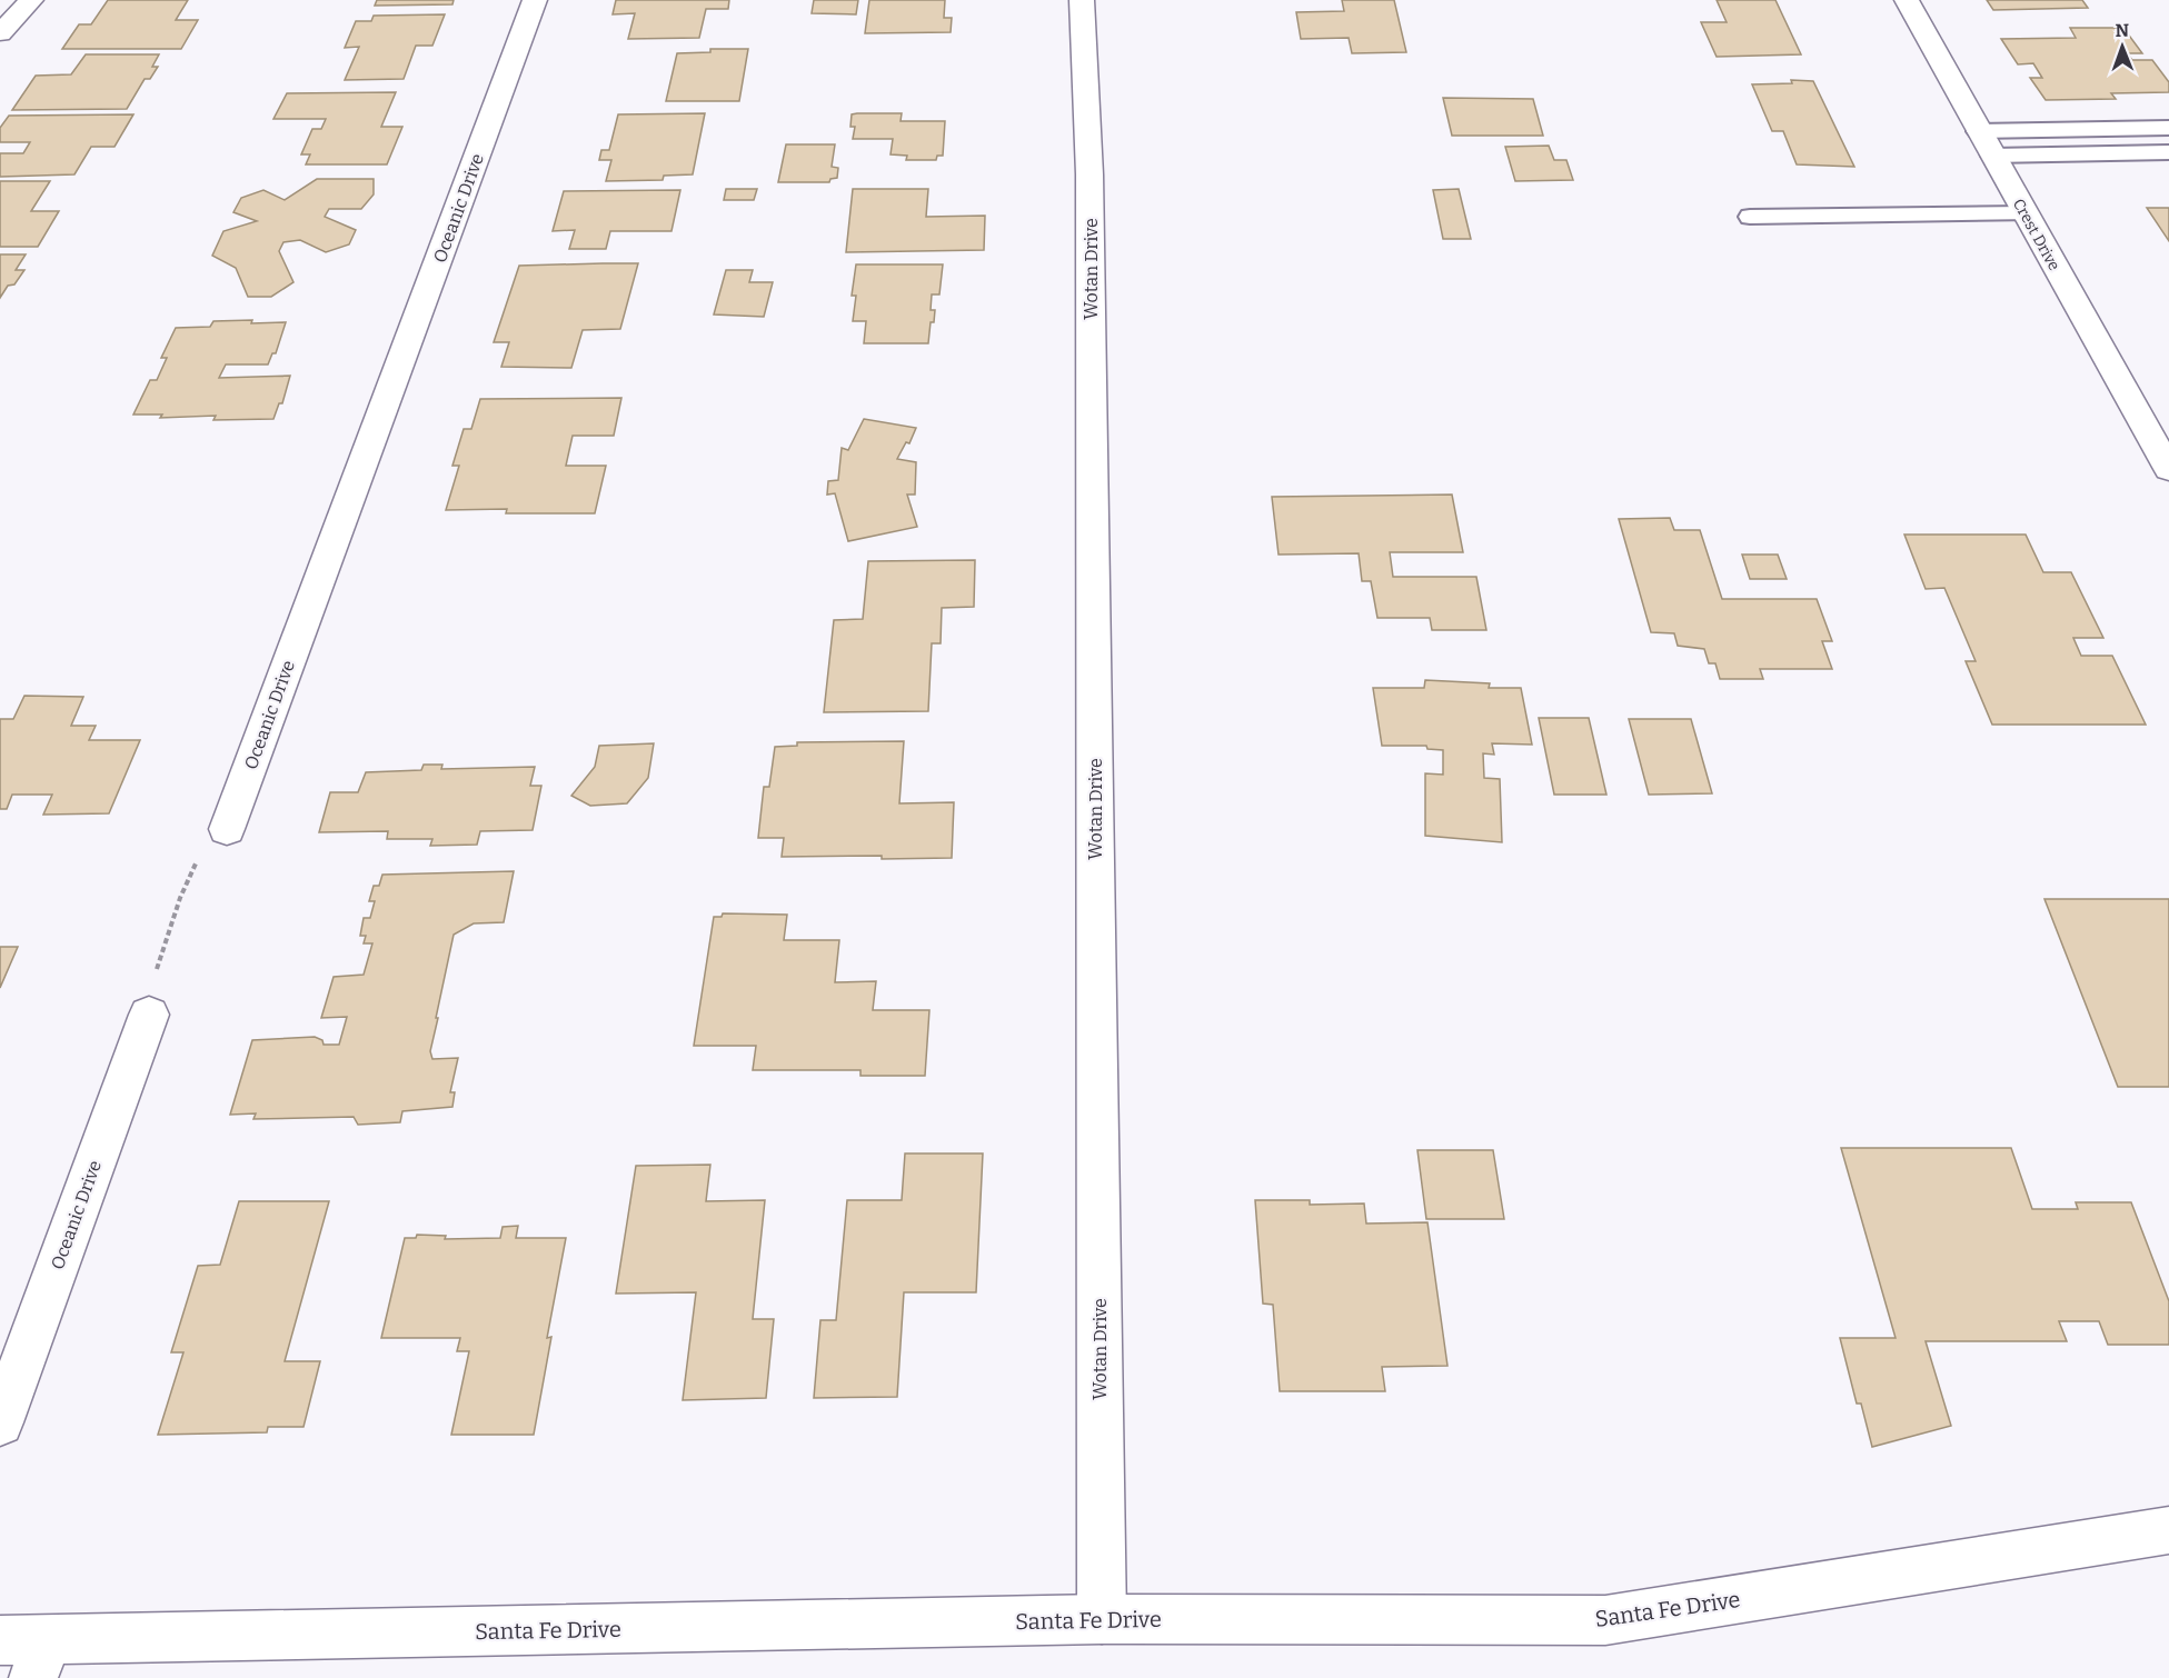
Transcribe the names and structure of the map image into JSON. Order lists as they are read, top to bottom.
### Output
{
  "streets": {
    "street": [
      "Oceanic Drive",
      "Crest Drive",
      "Wotan Drive",
      "Santa Fe Drive"
    ]
  },
  "crossings": [
    ["Wotan Drive", "Santa Fe Drive"]
  ],
  "north": "top"
}
